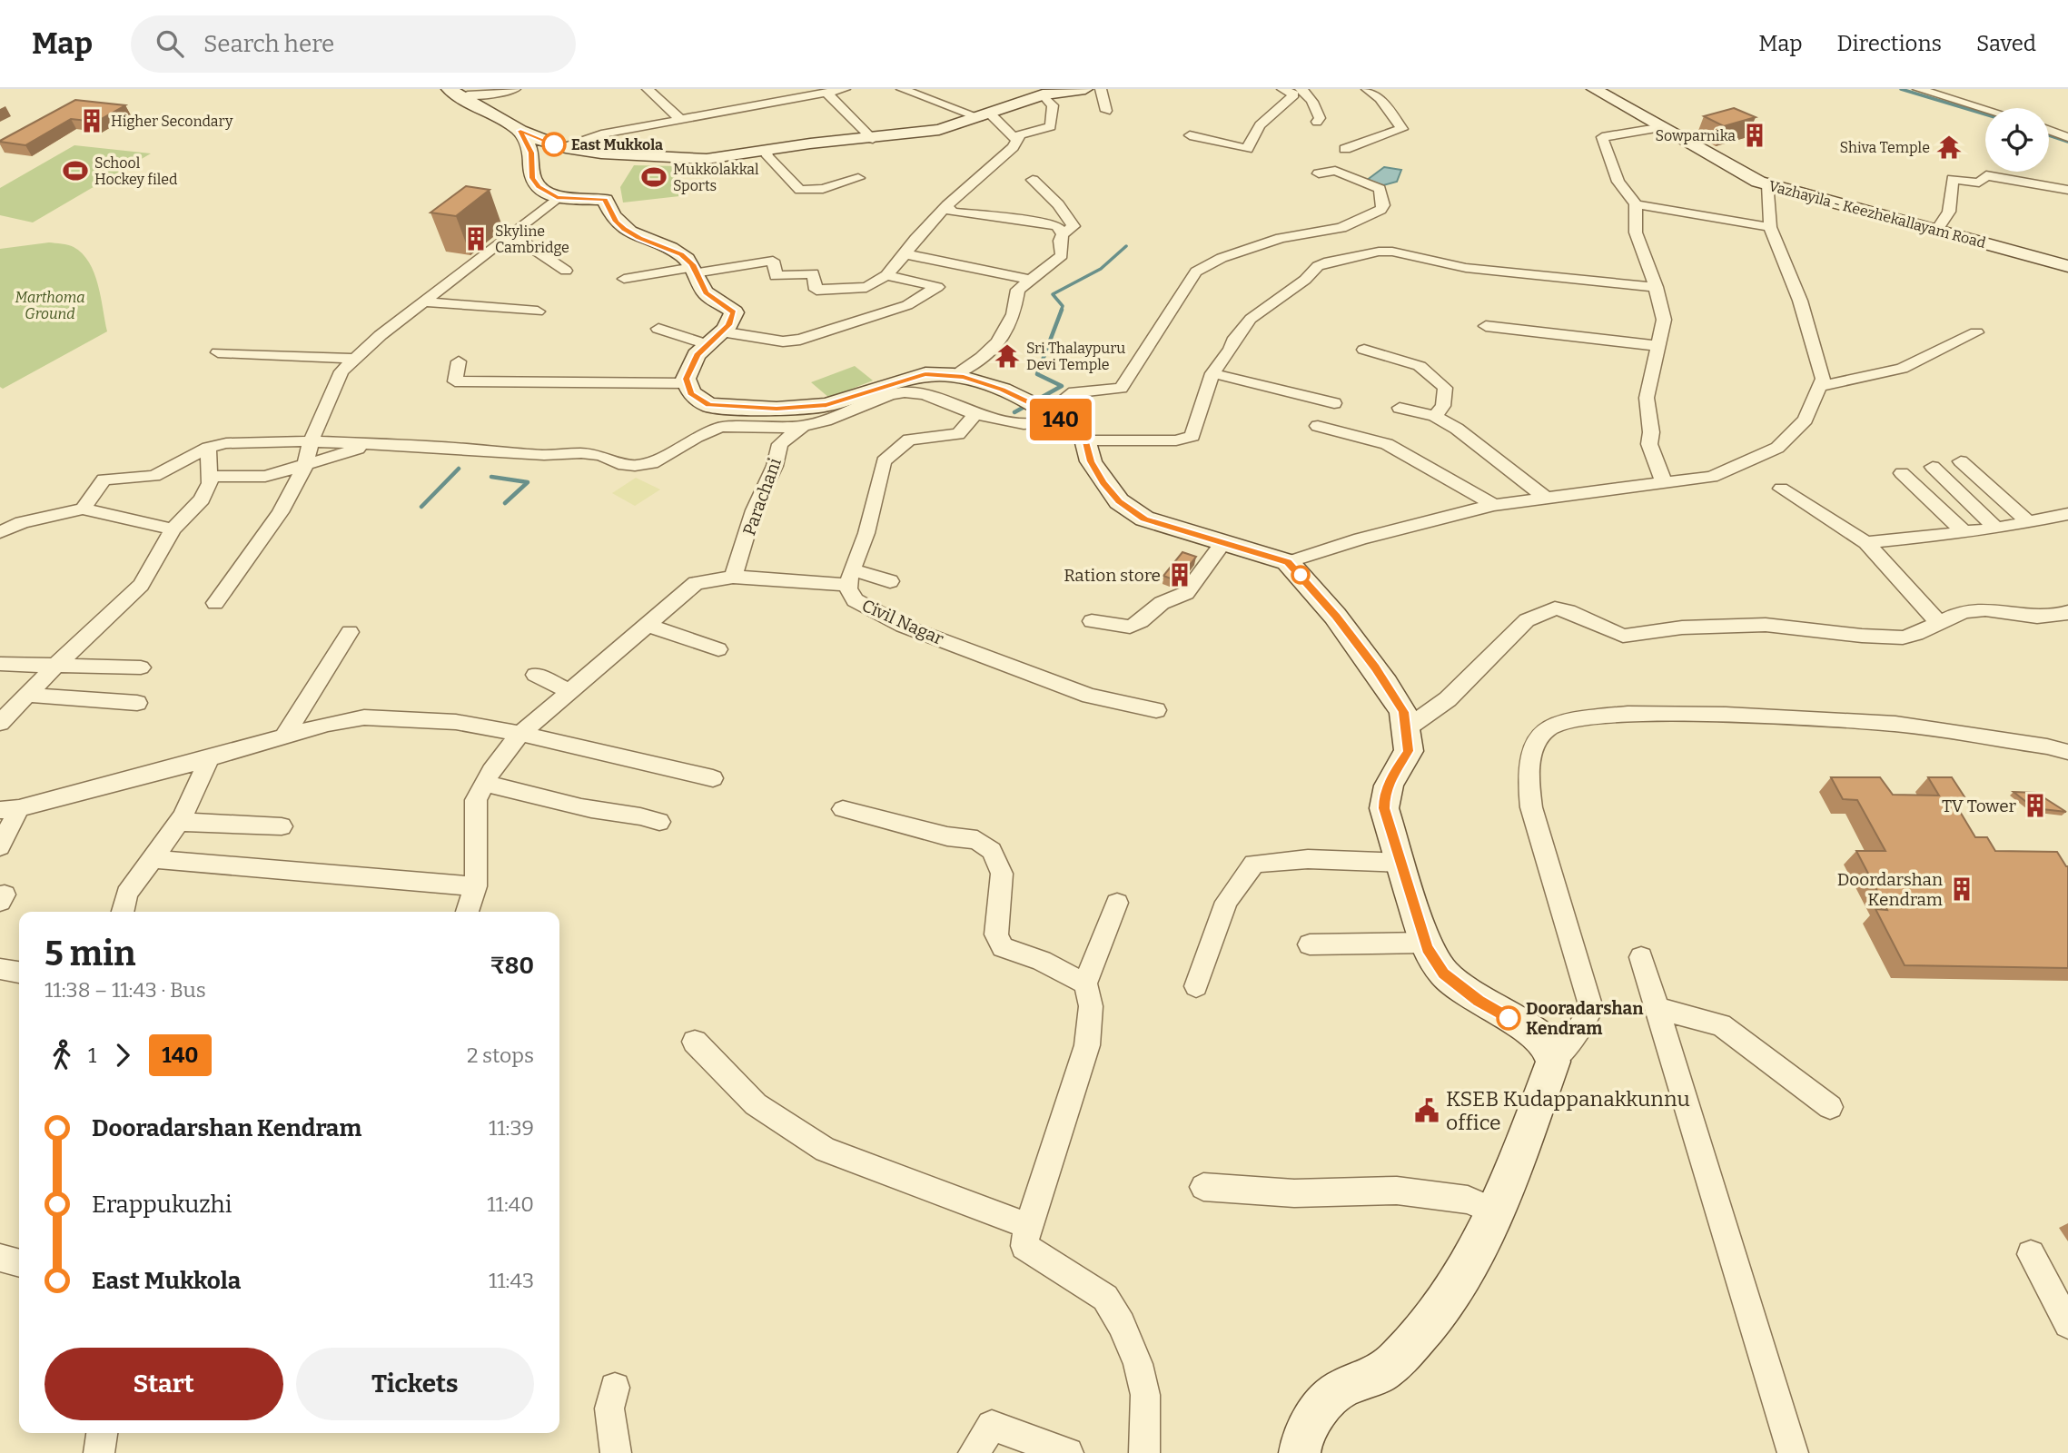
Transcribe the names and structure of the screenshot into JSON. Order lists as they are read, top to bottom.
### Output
{
  "streets": {
    "main road": ["Vazhayila - Keezhekallayam Road"],
    "street": ["Parachani", "Civil Nagar"]
  },
  "parks": ["Marthoma Ground"],
  "places": {
    "building": [
      "Higher Secondary",
      "Sowparnika",
      "Skyline Cambridge",
      "Ration store",
      "TV Tower",
      "Doordarshan Kendram"
    ],
    "other": ["East Mukkola", "Dooradarshan Kendram"],
    "temple": ["Shiva Temple", "Sri Thalaypuru Devi Temple"],
    "sports": ["School Hockey filed", "Mukkolakkal Sports"],
    "public building": ["KSEB Kudappanakkunnu office"]
  },
  "lines": ["bus line 140"],
  "page": {
    "header": "Map",
    "search": "Search here",
    "nav": ["Map", "Directions", "Saved"],
    "on_map": "140",
    "heading": ["5 min", "11:38 – 11:43 · Bus", "₹80"],
    "legs": ["1", "140", "2 stops"],
    "list": [
      {
        "name": "Dooradarshan Kendram",
        "value": "11:39"
      },
      {
        "name": "Erappukuzhi",
        "value": "11:40"
      },
      {
        "name": "East Mukkola",
        "value": "11:43"
      }
    ],
    "buttons": ["Start", "Tickets"]
  }
}
